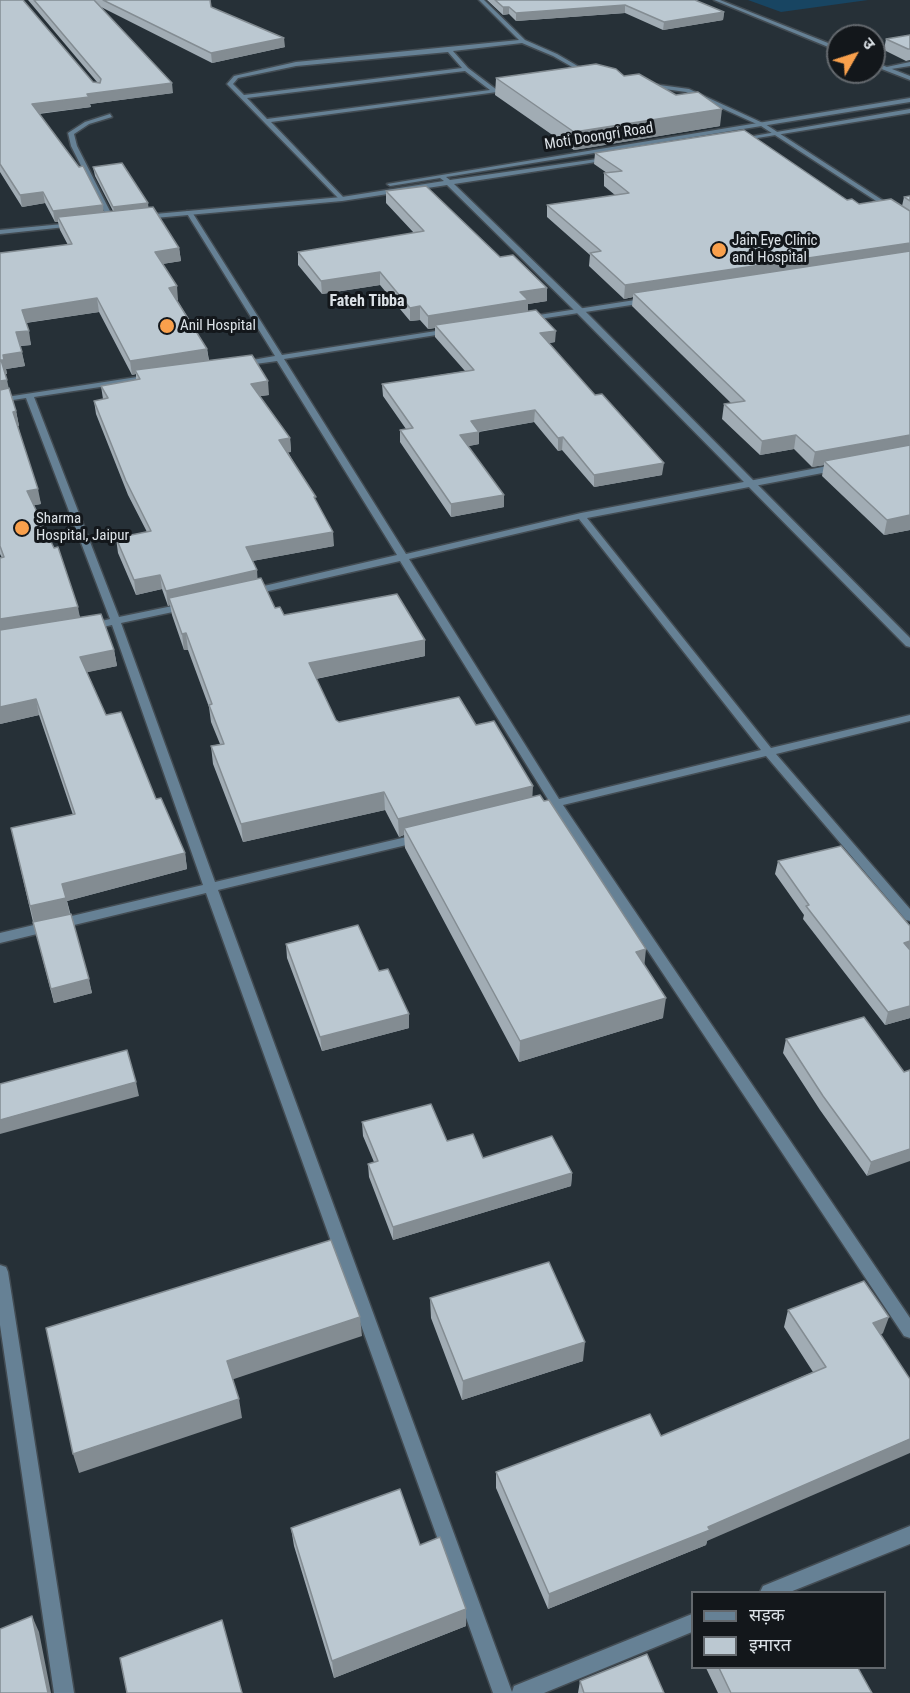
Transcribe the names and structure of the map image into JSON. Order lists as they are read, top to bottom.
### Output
{
  "streets": {
    "street": ["Moti Doongri Road"]
  },
  "districts": ["Fateh Tibba"],
  "places": ["Jain Eye Clinic and Hospital", "Anil Hospital", "Sharma Hospital, Jaipur"],
  "legend": ["सड़क", "इमारत"],
  "north": "top right"
}
